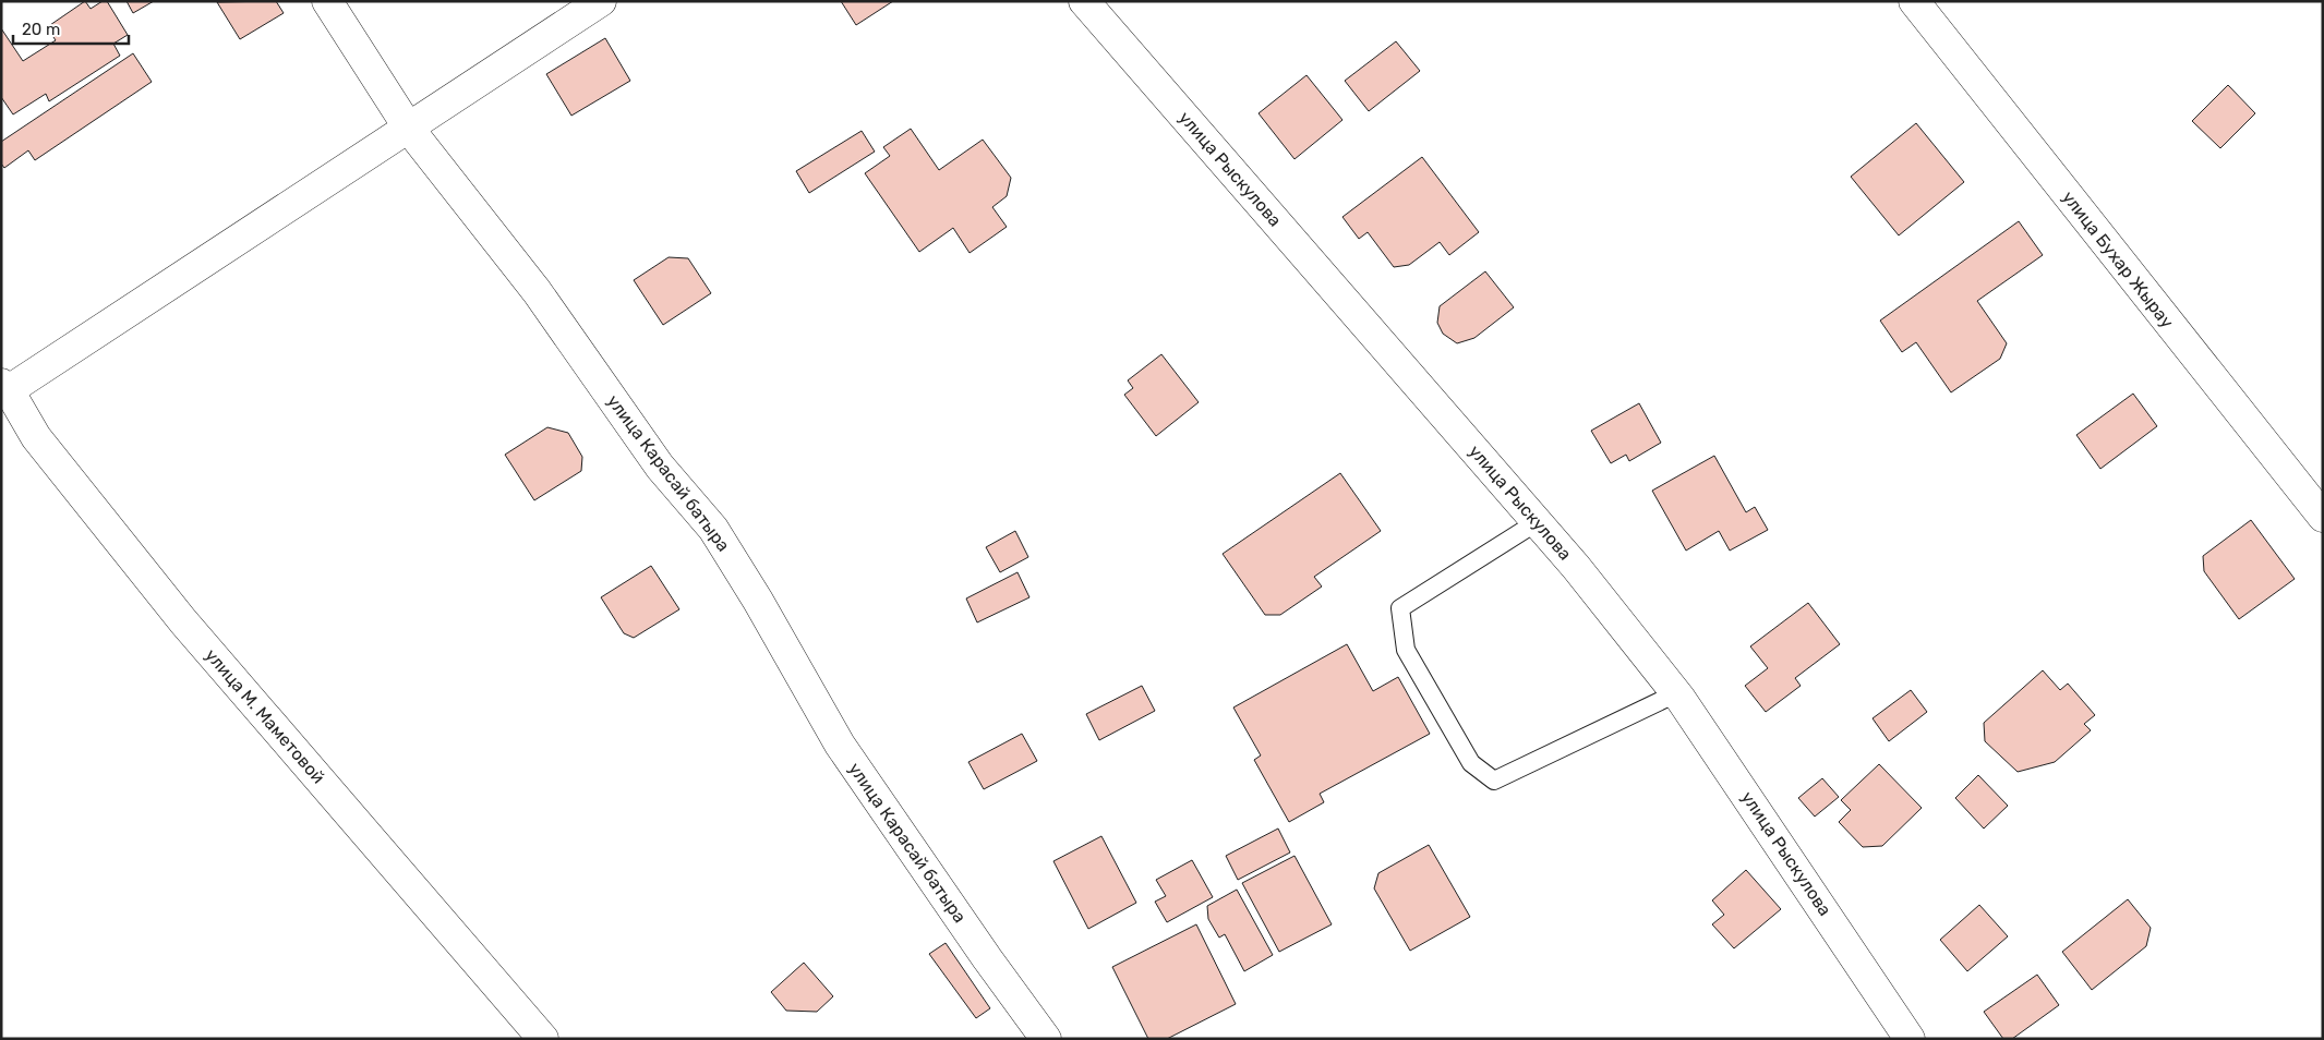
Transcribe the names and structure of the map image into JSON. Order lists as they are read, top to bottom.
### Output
{
  "streets": {
    "street": [
      "улица Рыскулова",
      "улица Бухар Жырау",
      "улица Карасай батыра",
      "улица М. Маметовой"
    ]
  },
  "scale_bar": "20 m"
}
